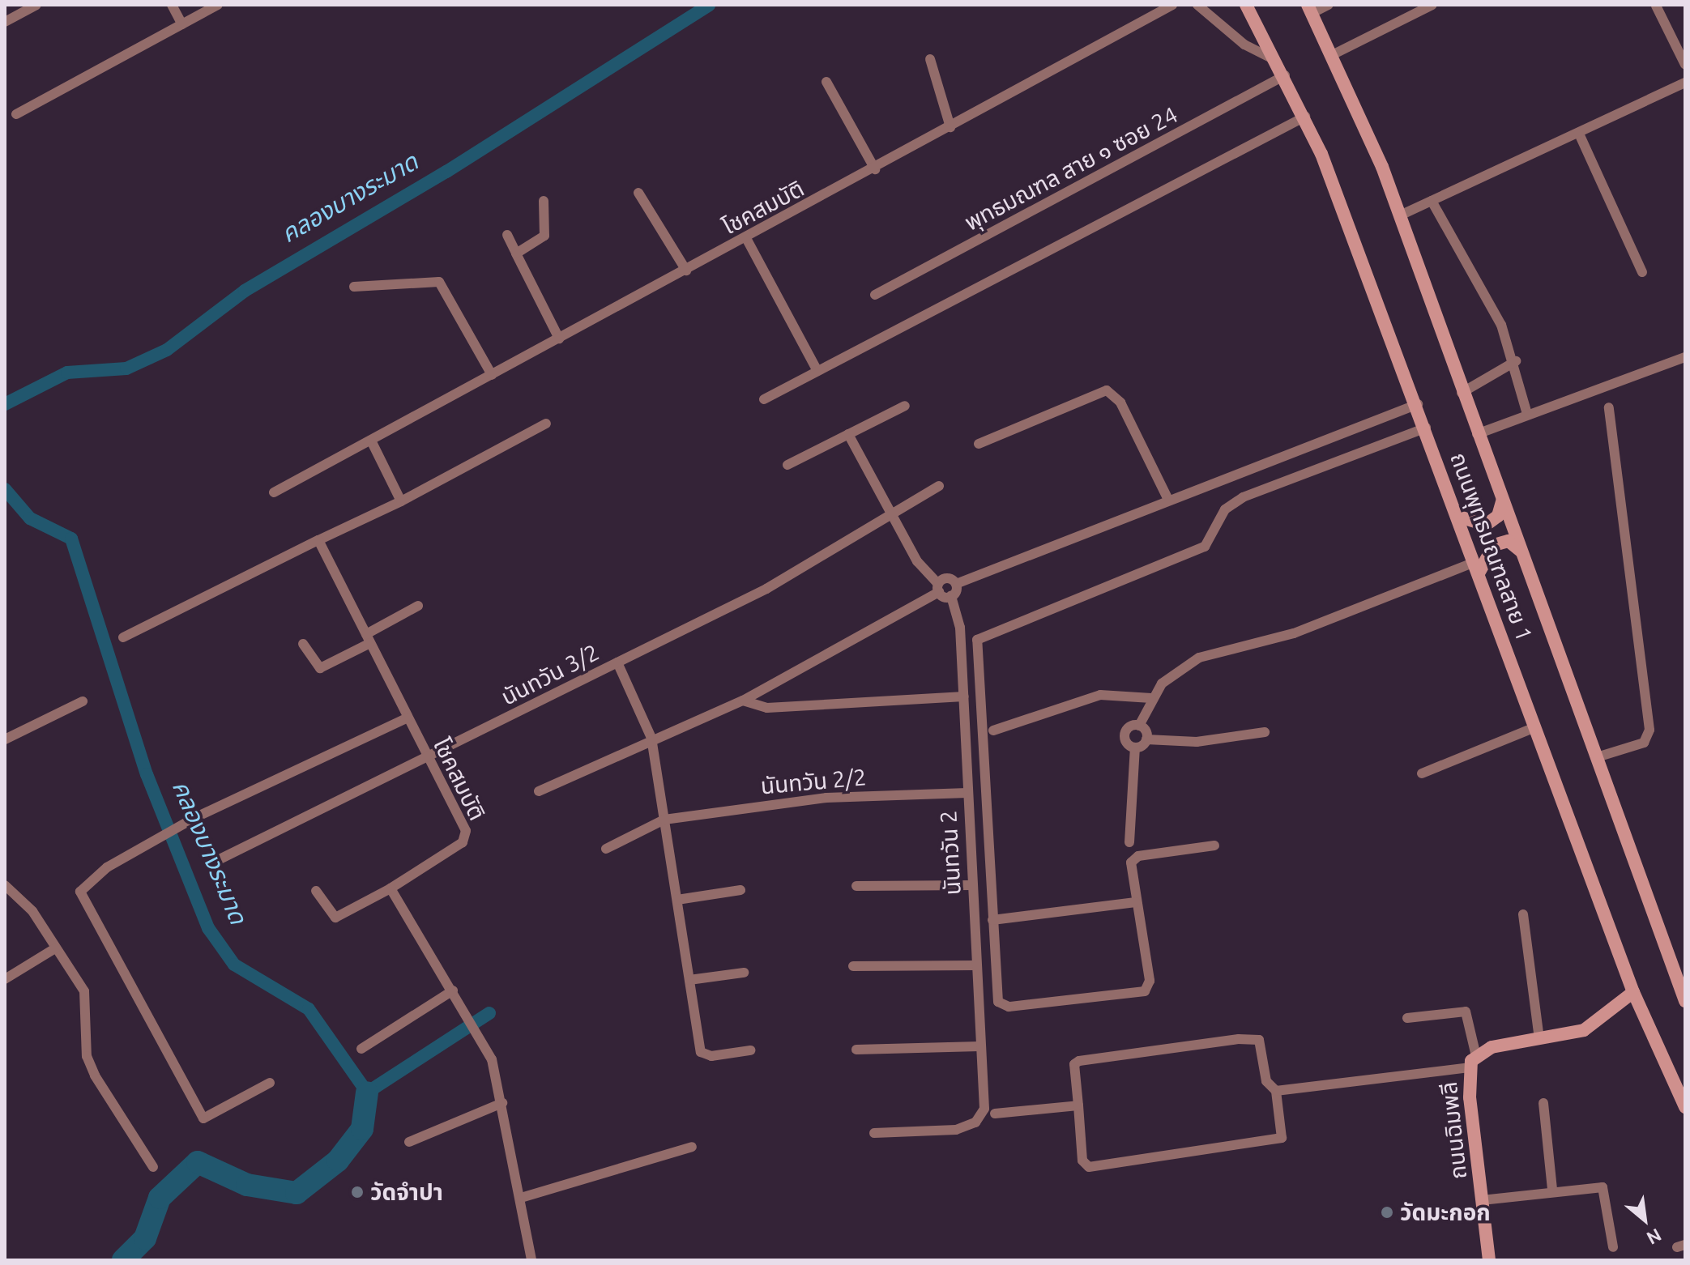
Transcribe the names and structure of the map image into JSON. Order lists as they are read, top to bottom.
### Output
{
  "streets": {
    "main road": ["ถนนพุทธมณฑลสาย 1", "ถนนฉิมพลี"],
    "street": [
      "พุทธมณฑล สาย ๑ ซอย 24",
      "โชคสมบัติ",
      "นันทวัน 3/2",
      "นันทวัน 2/2",
      "นันทวัน 2"
    ]
  },
  "crossings": [
    ["พุทธมณฑล สาย ๑ ซอย 24", "ถนนพุทธมณฑลสาย 1"],
    ["โชคสมบัติ", "นันทวัน 3/2"],
    ["ถนนพุทธมณฑลสาย 1", "ถนนฉิมพลี"],
    ["นันทวัน 2/2", "นันทวัน 2"]
  ],
  "water": ["คลองบางระมาด"],
  "places": ["วัดจำปา", "วัดมะกอก"],
  "north": "bottom right"
}
